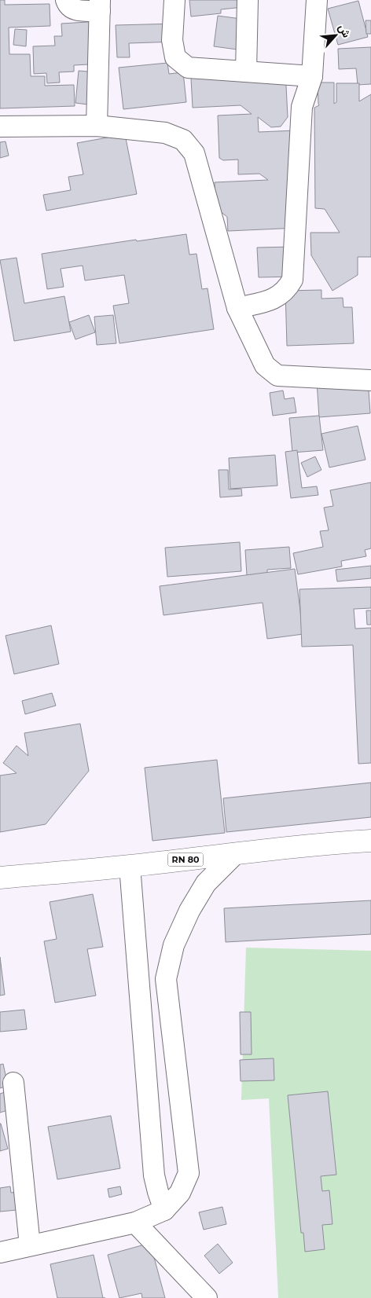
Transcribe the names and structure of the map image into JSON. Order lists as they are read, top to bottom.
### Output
{
  "streets": {
    "main road": ["RN 80"]
  },
  "north": "top right"
}
